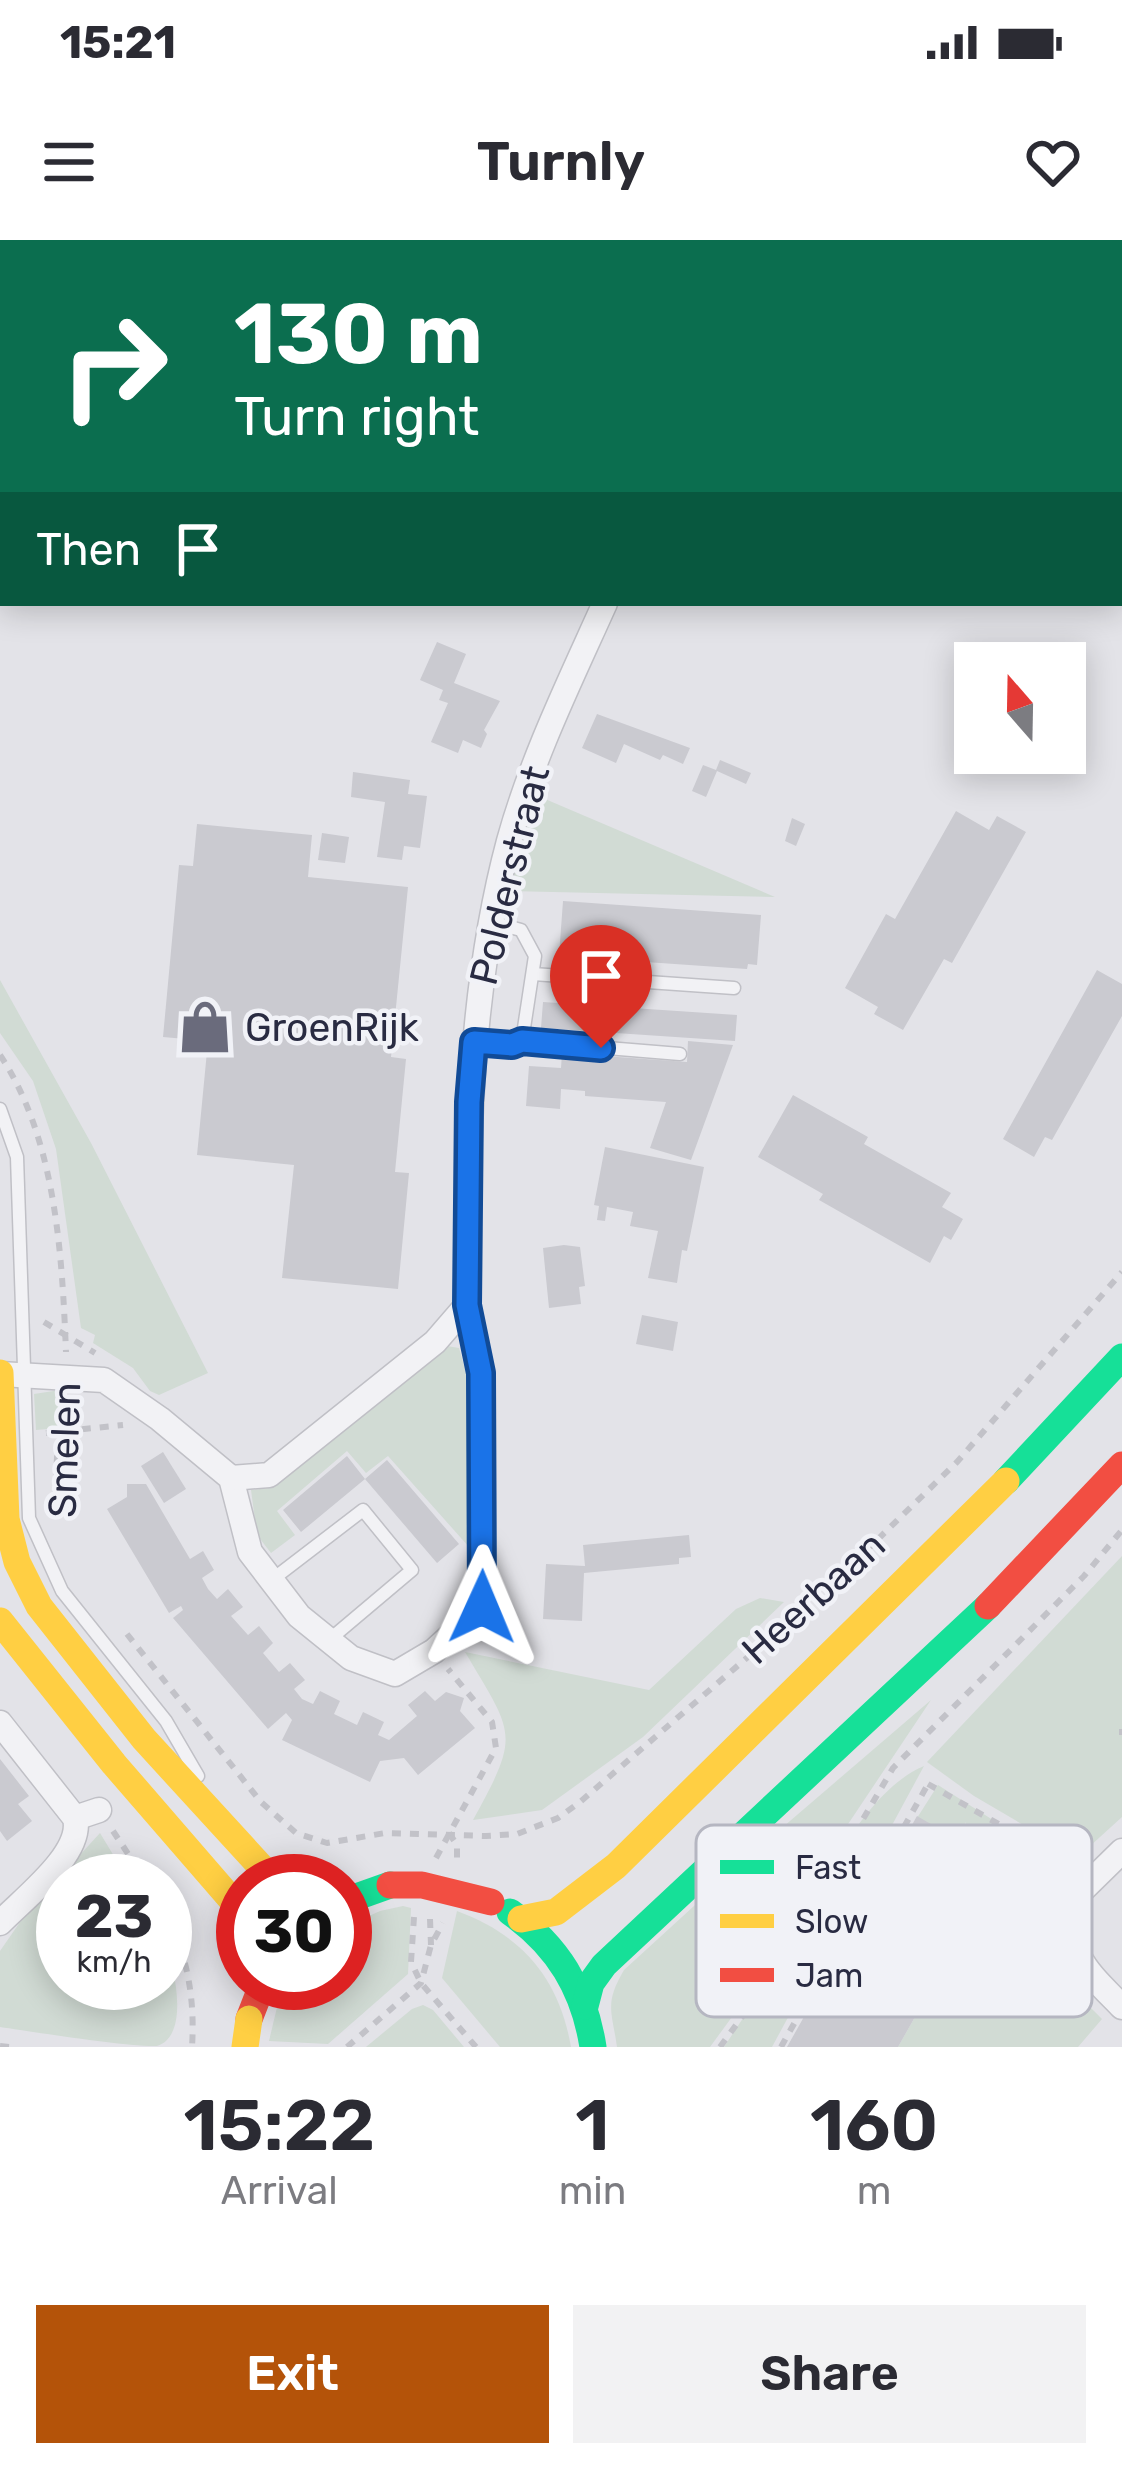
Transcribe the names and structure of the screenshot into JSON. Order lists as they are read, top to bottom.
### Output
{
  "streets": {
    "main road": ["Smelen", "Heerbaan"],
    "street": ["Polderstraat"]
  },
  "places": {
    "shop": ["GroenRijk"]
  },
  "legend": ["Fast", "Slow", "Jam"],
  "north": "top",
  "page": {
    "status": "15:21",
    "header": "Turnly",
    "turn": ["130 m", "Turn right"],
    "then": "Then",
    "speed": "23 km/h",
    "limit": "30",
    "eta": [
      "15:22",
      "Arrival",
      "1",
      "min",
      "160",
      "m"
    ],
    "buttons": ["Exit", "Share"]
  }
}
